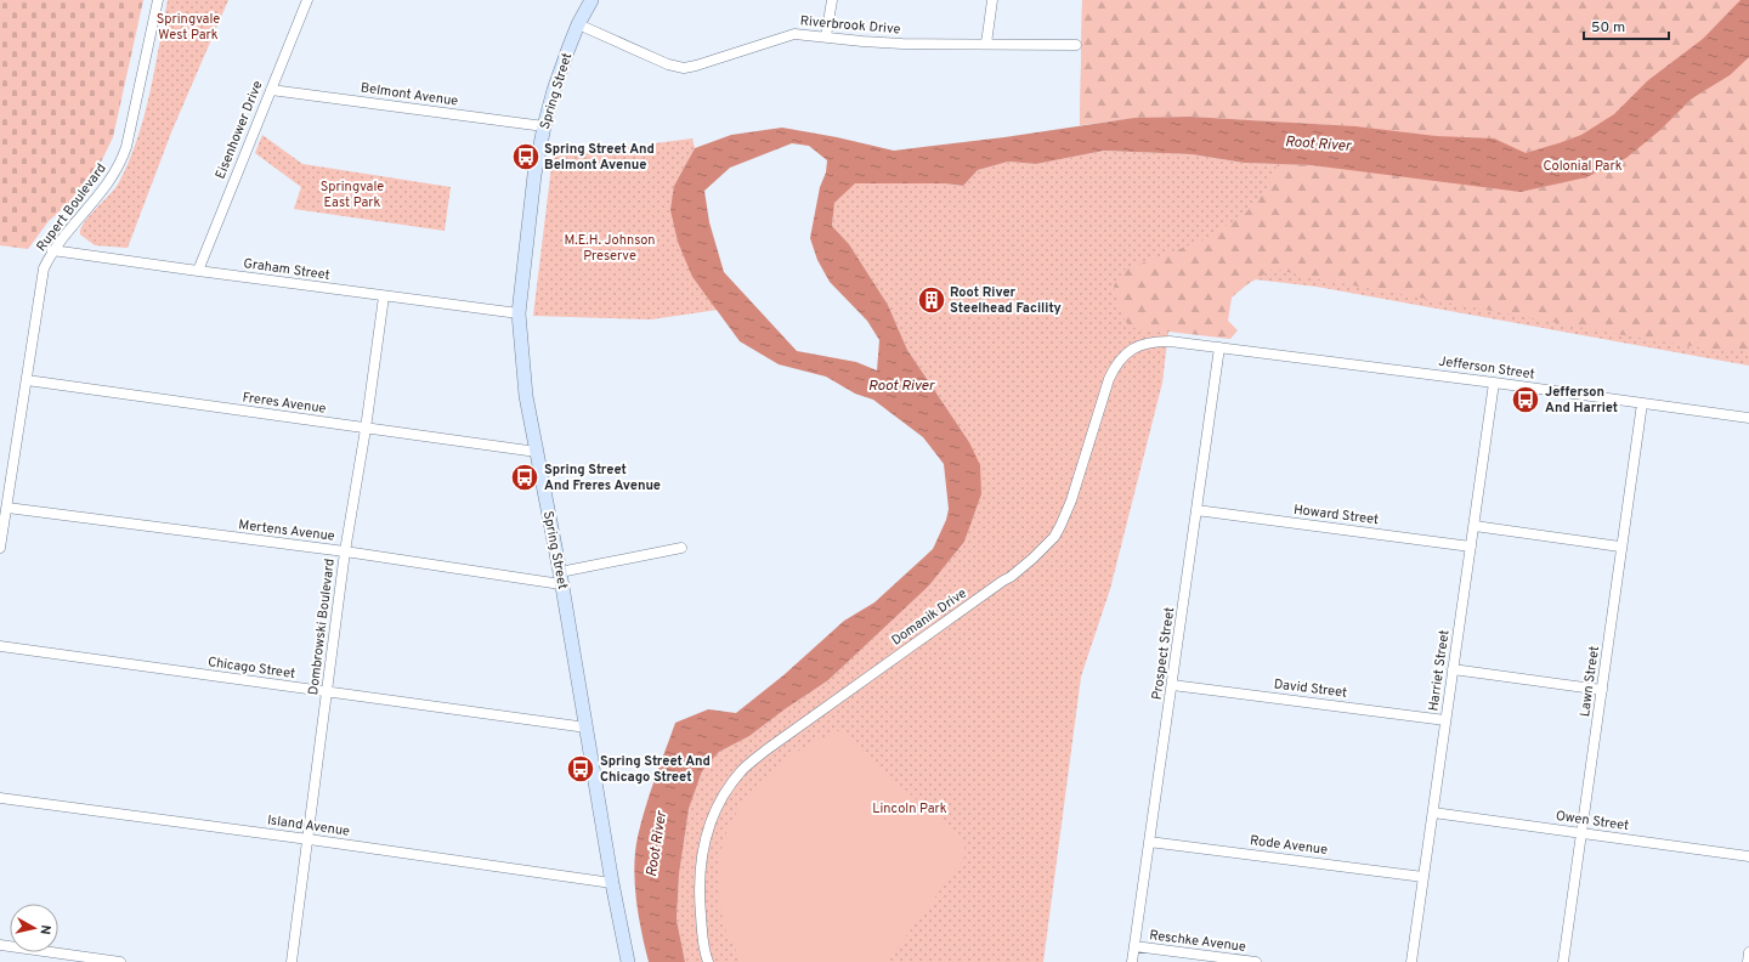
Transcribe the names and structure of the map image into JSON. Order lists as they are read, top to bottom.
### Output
{
  "streets": {
    "main road": ["Spring Street"],
    "street": [
      "Riverbrook Drive",
      "Belmont Avenue",
      "Eisenhower Drive",
      "Rupert Boulevard",
      "Graham Street",
      "Jefferson Street",
      "Freres Avenue",
      "Howard Street",
      "Mertens Avenue",
      "Domanik Drive",
      "Dombrowski Boulevard",
      "Prospect Street",
      "Chicago Street",
      "Harriet Street",
      "Lawn Street",
      "David Street",
      "Owen Street",
      "Island Avenue",
      "Rode Avenue",
      "Reschke Avenue"
    ]
  },
  "crossings": [
    ["Riverbrook Drive", "Spring Street"],
    ["Spring Street", "Belmont Avenue"],
    ["Spring Street", "Graham Street"],
    ["Spring Street", "Freres Avenue"],
    ["Spring Street", "Mertens Avenue"],
    ["Spring Street", "Chicago Street"],
    ["Spring Street", "Island Avenue"],
    ["Belmont Avenue", "Eisenhower Drive"],
    ["Eisenhower Drive", "Graham Street"],
    ["Rupert Boulevard", "Graham Street"],
    ["Rupert Boulevard", "Freres Avenue"],
    ["Rupert Boulevard", "Mertens Avenue"],
    ["Graham Street", "Dombrowski Boulevard"],
    ["Jefferson Street", "Domanik Drive"],
    ["Jefferson Street", "Prospect Street"],
    ["Jefferson Street", "Harriet Street"],
    ["Jefferson Street", "Lawn Street"],
    ["Freres Avenue", "Dombrowski Boulevard"],
    ["Howard Street", "Prospect Street"],
    ["Howard Street", "Harriet Street"],
    ["Mertens Avenue", "Dombrowski Boulevard"],
    ["Domanik Drive", "Prospect Street"],
    ["Dombrowski Boulevard", "Chicago Street"],
    ["Dombrowski Boulevard", "Island Avenue"],
    ["Prospect Street", "David Street"],
    ["Prospect Street", "Rode Avenue"],
    ["Prospect Street", "Reschke Avenue"],
    ["Harriet Street", "David Street"],
    ["Harriet Street", "Owen Street"],
    ["Harriet Street", "Rode Avenue"],
    ["Lawn Street", "Owen Street"]
  ],
  "water": ["Root River"],
  "parks": [
    "Springvale West Park",
    "Colonial Park",
    "Springvale East Park",
    "M.E.H. Johnson Preserve",
    "Lincoln Park"
  ],
  "places": {
    "bus stop": [
      "Spring Street And Belmont Avenue",
      "Jefferson And Harriet",
      "Spring Street And Freres Avenue",
      "Spring Street And Chicago Street"
    ],
    "building": ["Root River Steelhead Facility"]
  },
  "scale_bar": "50 m",
  "north": "right"
}
